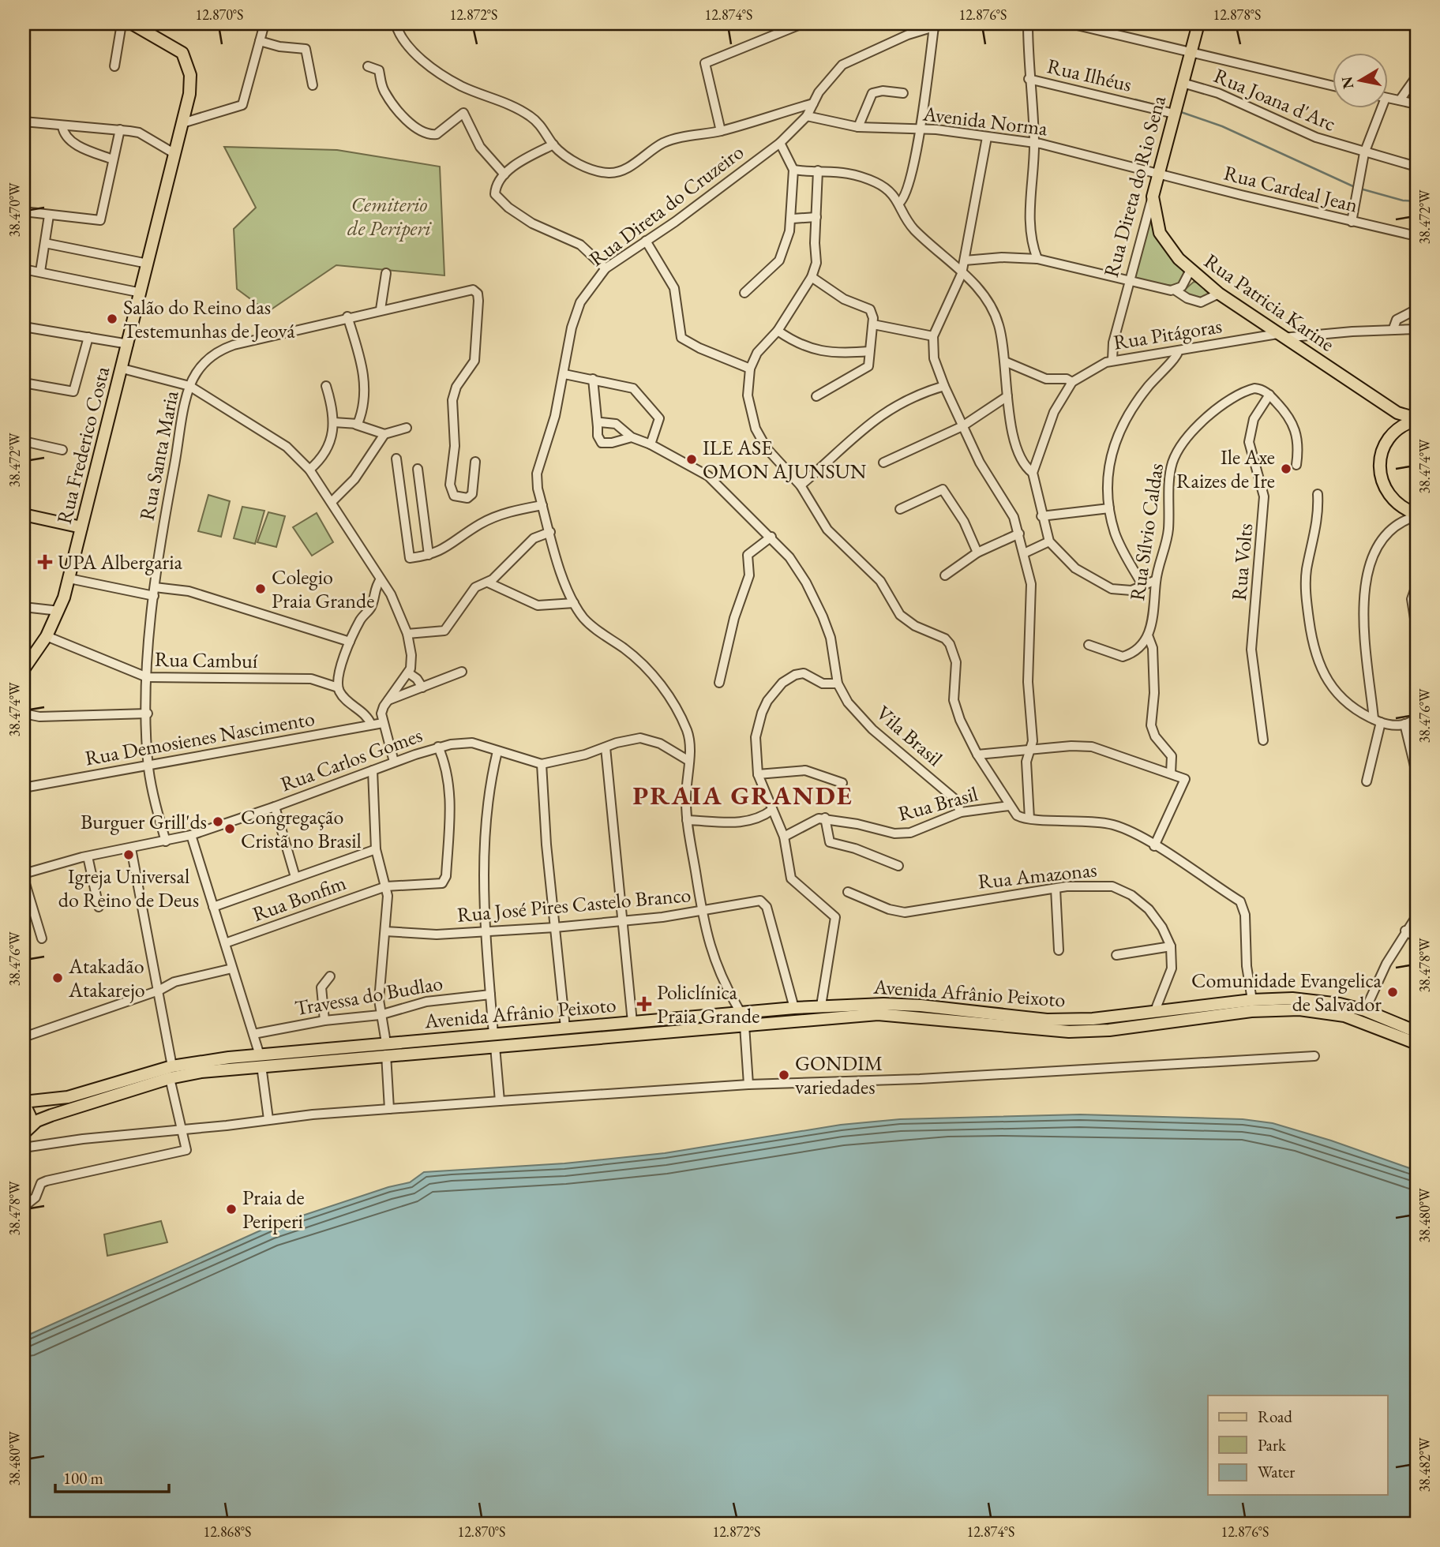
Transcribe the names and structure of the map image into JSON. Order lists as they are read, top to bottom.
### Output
{
  "streets": {
    "main road": [
      "Rua Direta do Rio Sena",
      "Rua Patricia Karine",
      "Rua Frederico Costa",
      "Avenida Afrânio Peixoto"
    ],
    "street": [
      "Rua Ilhéus",
      "Rua Joana d'Arc",
      "Avenida Norma",
      "Rua Cardeal Jean",
      "Rua Direta do Cruzeiro",
      "Rua Pitágoras",
      "Rua Santa Maria",
      "Rua Sílvio Caldas",
      "Rua Volts",
      "Rua Cambuí",
      "Vila Brasil",
      "Rua Demosienes Nascimento",
      "Rua Carlos Gomes",
      "Rua Brasil",
      "Rua Amazonas",
      "Rua Bonfim",
      "Rua José Pires Castelo Branco",
      "Travessa do Budlao"
    ]
  },
  "crossings": [
    ["Rua Ilhéus", "Rua Direta do Rio Sena"],
    ["Rua Joana d'Arc", "Rua Direta do Rio Sena"],
    ["Avenida Norma", "Rua Direta do Rio Sena"],
    ["Avenida Norma", "Rua Cardeal Jean"],
    ["Avenida Norma", "Rua Direta do Cruzeiro"],
    ["Rua Direta do Rio Sena", "Rua Cardeal Jean"],
    ["Rua Direta do Rio Sena", "Rua Patricia Karine"],
    ["Rua Direta do Rio Sena", "Rua Pitágoras"],
    ["Rua Direta do Cruzeiro", "Rua José Pires Castelo Branco"],
    ["Rua Direta do Cruzeiro", "Avenida Afrânio Peixoto"],
    ["Rua Patricia Karine", "Rua Pitágoras"],
    ["Rua Pitágoras", "Rua Sílvio Caldas"],
    ["Rua Frederico Costa", "Rua Cambuí"],
    ["Rua Santa Maria", "Rua Cambuí"],
    ["Rua Santa Maria", "Rua Demosienes Nascimento"],
    ["Rua Santa Maria", "Rua Carlos Gomes"],
    ["Rua Sílvio Caldas", "Rua Volts"],
    ["Vila Brasil", "Rua Brasil"],
    ["Rua Carlos Gomes", "Rua Bonfim"],
    ["Rua José Pires Castelo Branco", "Avenida Afrânio Peixoto"]
  ],
  "districts": ["PRAIA GRANDE"],
  "parks": ["Cemiterio de Periperi"],
  "places": {
    "other": [
      "Salão do Reino das Testemunhas de Jeová",
      "ILE ASE OMON AJUNSUN",
      "Ile Axe Raizes de Ire",
      "Colegio Praia Grande",
      "Burguer Grill'ds",
      "Congregação Cristã no Brasil",
      "Igreja Universal do Reino de Deus",
      "Atakadão Atakarejo",
      "Comunidade Evangelica de Salvador",
      "GONDIM variedades",
      "Praia de Periperi"
    ],
    "health": ["UPA Albergaria", "Policlínica Praia Grande"]
  },
  "legend": ["Road", "Park", "Water"],
  "scale_bar": "100 m",
  "north": "left",
  "coordinates": [
    "12.870°S",
    "12.872°S",
    "12.874°S",
    "12.876°S",
    "12.878°S",
    "38.470°W",
    "38.472°W",
    "38.474°W",
    "38.476°W",
    "38.478°W",
    "38.480°W",
    "38.482°W",
    "12.868°S"
  ]
}
